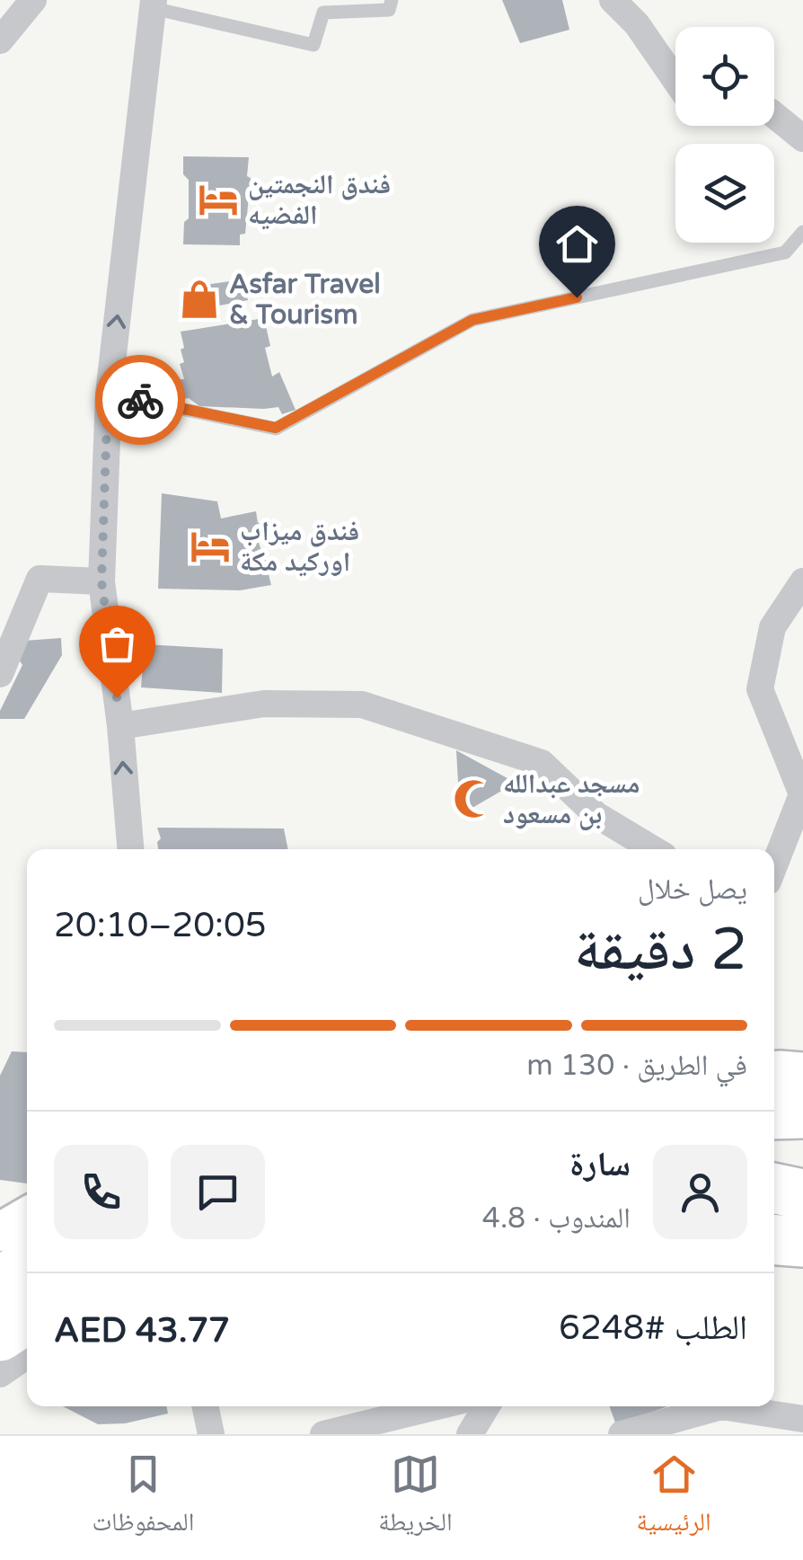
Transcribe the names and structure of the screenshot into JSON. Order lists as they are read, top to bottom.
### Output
{
  "places": {
    "hotel": ["فندق النجمتين الفضيه", "فندق ميزاب اوركيد مكة"],
    "shop": ["Asfar Travel & Tourism"],
    "mosque": ["مسجد عبدالله بن مسعود"]
  },
  "page": {
    "heading": ["2 دقيقة", "يصل خلال", "20:05–20:10"],
    "panel": [
      "سارة",
      "المندوب · 4.8",
      "الطلب #6248",
      "AED 43.77"
    ],
    "bar": "في الطريق · 130 m",
    "tabs": ["الرئيسية", "الخريطة", "المحفوظات"]
  }
}
